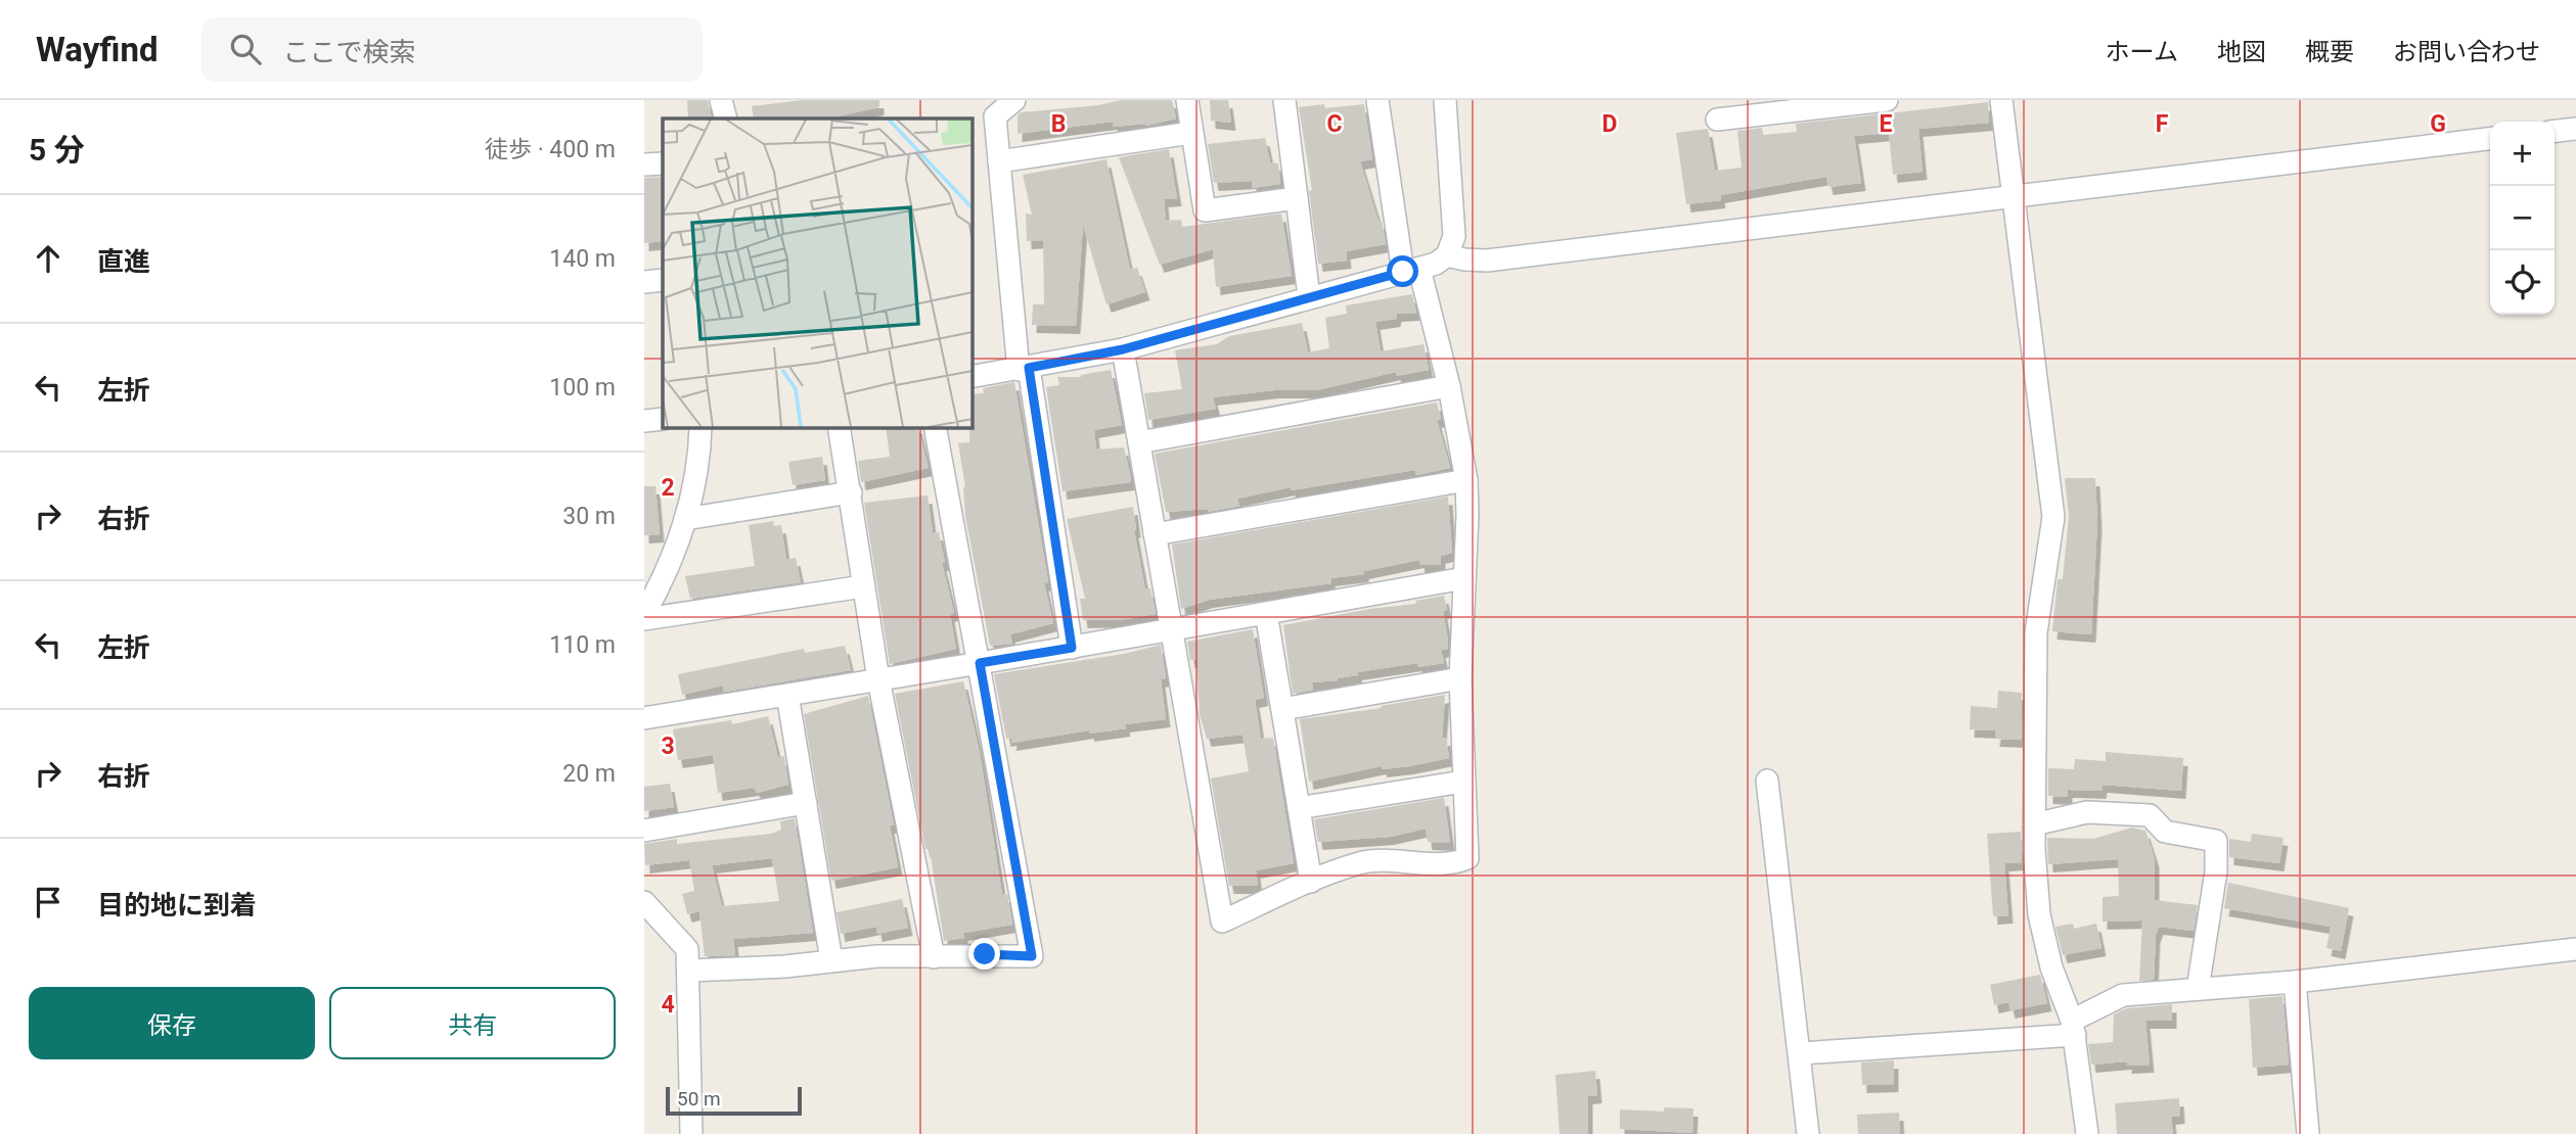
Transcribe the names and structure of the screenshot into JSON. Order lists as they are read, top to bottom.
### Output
{
  "scale_bar": "50 m",
  "page": {
    "header": "Wayfind",
    "search": "ここで検索",
    "nav": [
      "ホーム",
      "地図",
      "概要",
      "お問い合わせ"
    ],
    "heading": ["5 分", "徒歩 · 400 m"],
    "map_buttons": ["+", "−"],
    "list": [
      ["直進", "140 m"],
      ["左折", "100 m"],
      ["右折", "30 m"],
      ["左折", "110 m"],
      ["右折", "20 m"],
      "目的地に到着"
    ],
    "buttons": ["保存", "共有"],
    "scale": "50 m"
  },
  "grid": {
    "columns": [
      "B",
      "C",
      "D",
      "E",
      "F",
      "G"
    ],
    "rows": ["2", "3", "4"]
  }
}
